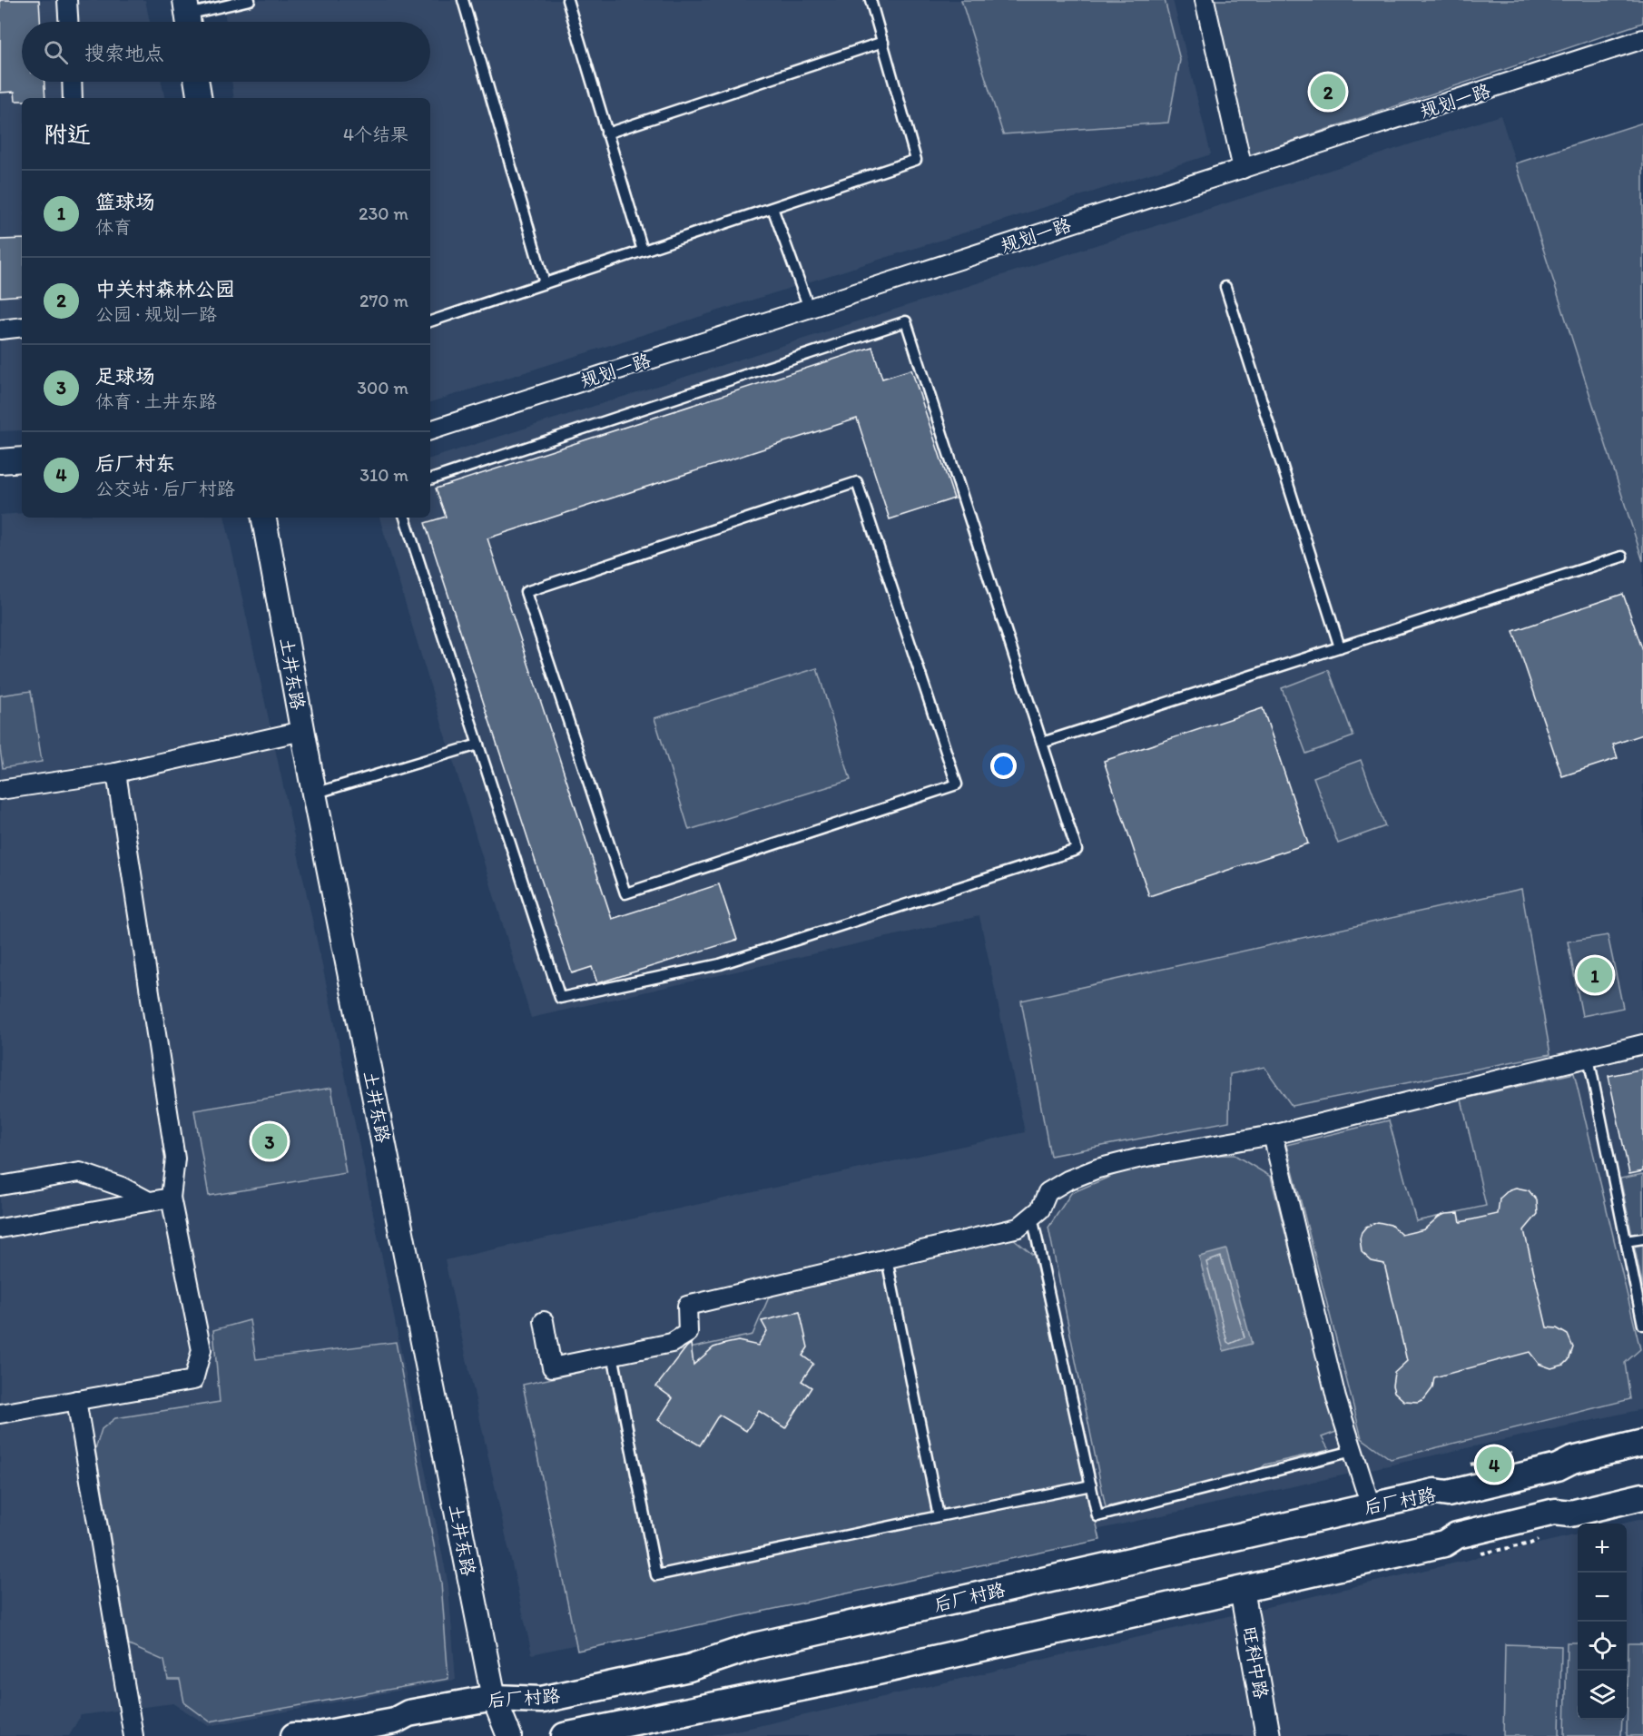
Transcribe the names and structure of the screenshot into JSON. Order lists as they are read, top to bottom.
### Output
{
  "streets": {
    "main road": ["后厂村路"],
    "street": ["规划一路", "土井东路", "旺科中路"]
  },
  "crossings": [
    ["土井东路", "后厂村路"]
  ],
  "page": {
    "search": "搜索地点",
    "pins": [
      "2",
      "1",
      "3",
      "4"
    ],
    "heading": ["附近", "4个结果"],
    "list": [
      {
        "mark": "1",
        "name": "篮球场",
        "note": "体育",
        "value": "230 m"
      },
      {
        "mark": "2",
        "name": "中关村森林公园",
        "note": "公园 · 规划一路",
        "value": "270 m"
      },
      {
        "mark": "3",
        "name": "足球场",
        "note": "体育 · 土井东路",
        "value": "300 m"
      },
      {
        "mark": "4",
        "name": "后厂村东",
        "note": "公交站 · 后厂村路",
        "value": "310 m"
      }
    ],
    "map_buttons": ["+", "−"]
  }
}
